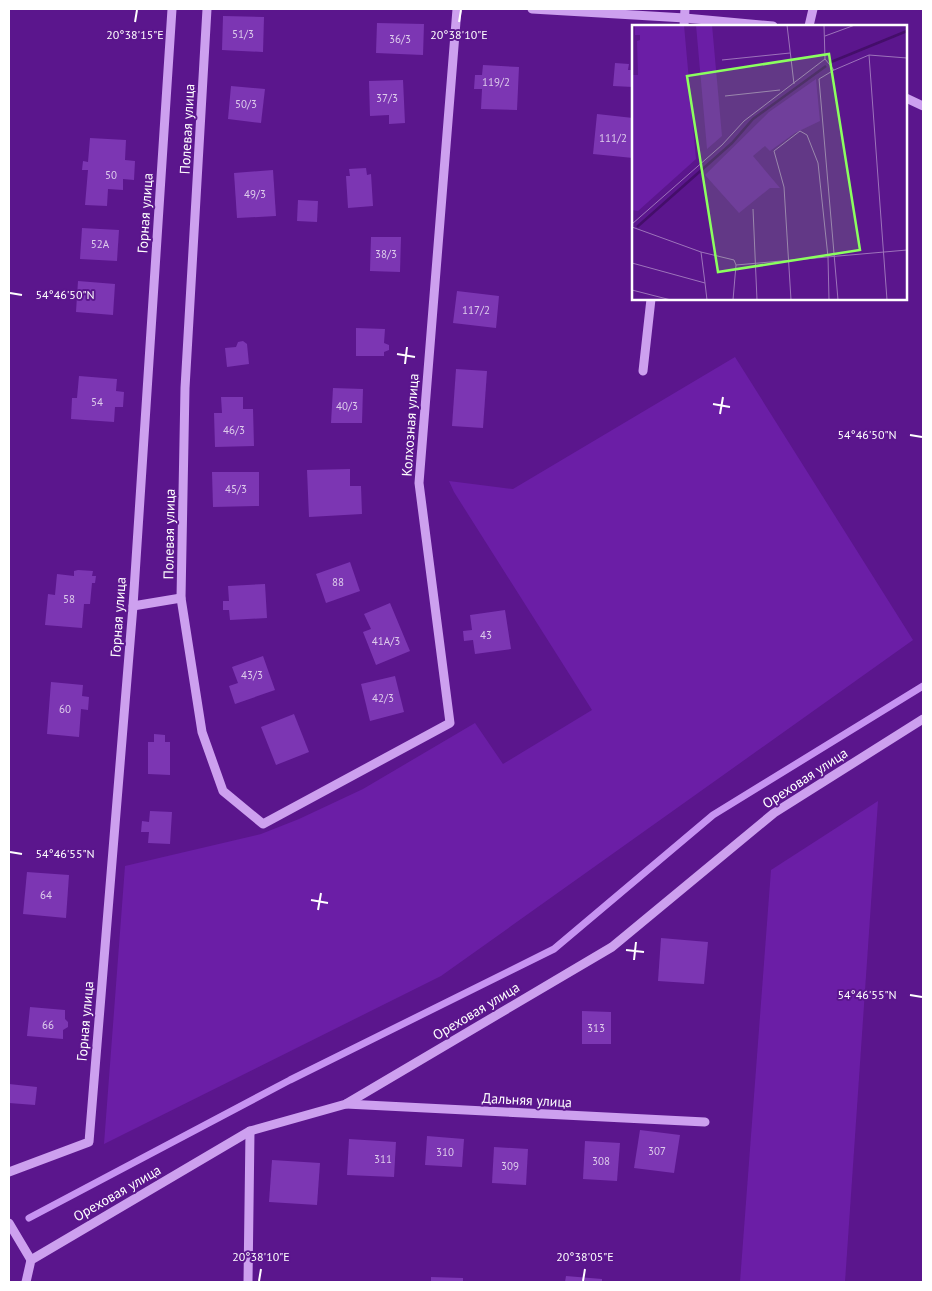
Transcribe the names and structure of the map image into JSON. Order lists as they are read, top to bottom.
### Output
{
  "streets": {
    "street": [
      "Полевая улица",
      "Горная улица",
      "Колхозная улица",
      "Ореховая улица",
      "Дальняя улица"
    ]
  },
  "crossings": [
    ["Полевая улица", "Колхозная улица"],
    ["Ореховая улица", "Дальняя улица"]
  ],
  "house_numbers": [
    "51/3",
    "36/3",
    "119/2",
    "37/3",
    "50/3",
    "111/2",
    "50",
    "49/3",
    "52А",
    "38/3",
    "117/2",
    "54",
    "40/3",
    "46/3",
    "45/3",
    "88",
    "58",
    "43",
    "41А/3",
    "43/3",
    "42/3",
    "60",
    "64",
    "66",
    "313",
    "307",
    "310",
    "311",
    "308",
    "309"
  ],
  "coordinates": [
    "20°38'15\"E",
    "20°38'10\"E",
    "54°46'50\"N",
    "54°46'55\"N",
    "20°38'05\"E"
  ]
}
